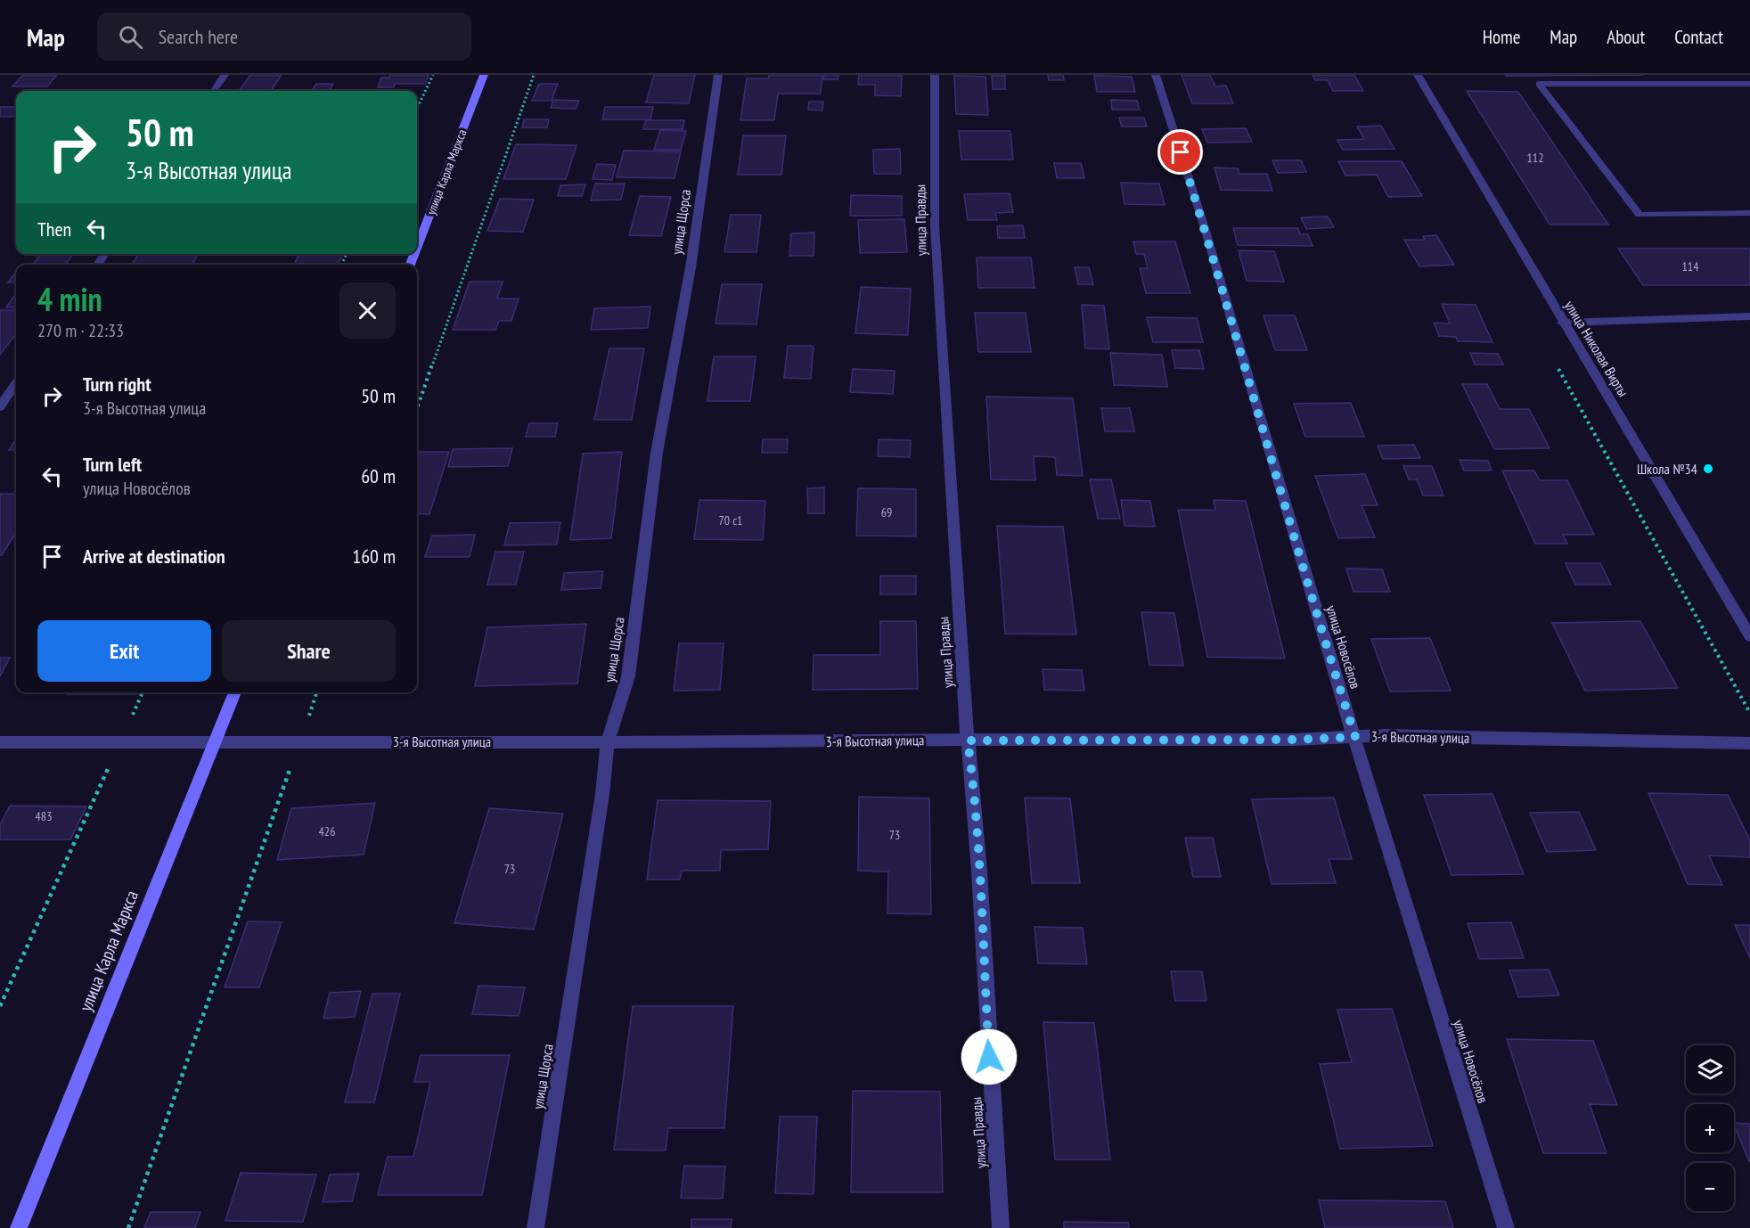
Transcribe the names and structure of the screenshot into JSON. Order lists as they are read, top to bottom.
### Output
{
  "streets": {
    "main road": ["улица Карла Маркса"],
    "street": [
      "улица Правды",
      "улица Щорса",
      "улица Николая Вирты",
      "улица Новосёлов",
      "3-я Высотная улица"
    ]
  },
  "crossings": [
    ["улица Карла Маркса", "3-я Высотная улица"],
    ["улица Правды", "3-я Высотная улица"],
    ["улица Щорса", "3-я Высотная улица"],
    ["улица Новосёлов", "3-я Высотная улица"]
  ],
  "places": ["Школа №34"],
  "house_numbers": [
    "112",
    "114",
    "69",
    "70 с1",
    "483",
    "426",
    "73",
    "73"
  ],
  "page": {
    "header": "Map",
    "search": "Search here",
    "nav": [
      "Home",
      "Map",
      "About",
      "Contact"
    ],
    "turn": ["50 m", "3-я Высотная улица"],
    "then": "Then",
    "heading": ["4 min", "270 m · 22:33"],
    "list": [
      {
        "name": "Turn right",
        "note": "3-я Высотная улица",
        "value": "50 m"
      },
      {
        "name": "Turn left",
        "note": "улица Новосёлов",
        "value": "60 m"
      },
      {
        "name": "Arrive at destination",
        "value": "160 m"
      }
    ],
    "buttons": ["Exit", "Share"],
    "map_buttons": ["+", "−"]
  }
}
